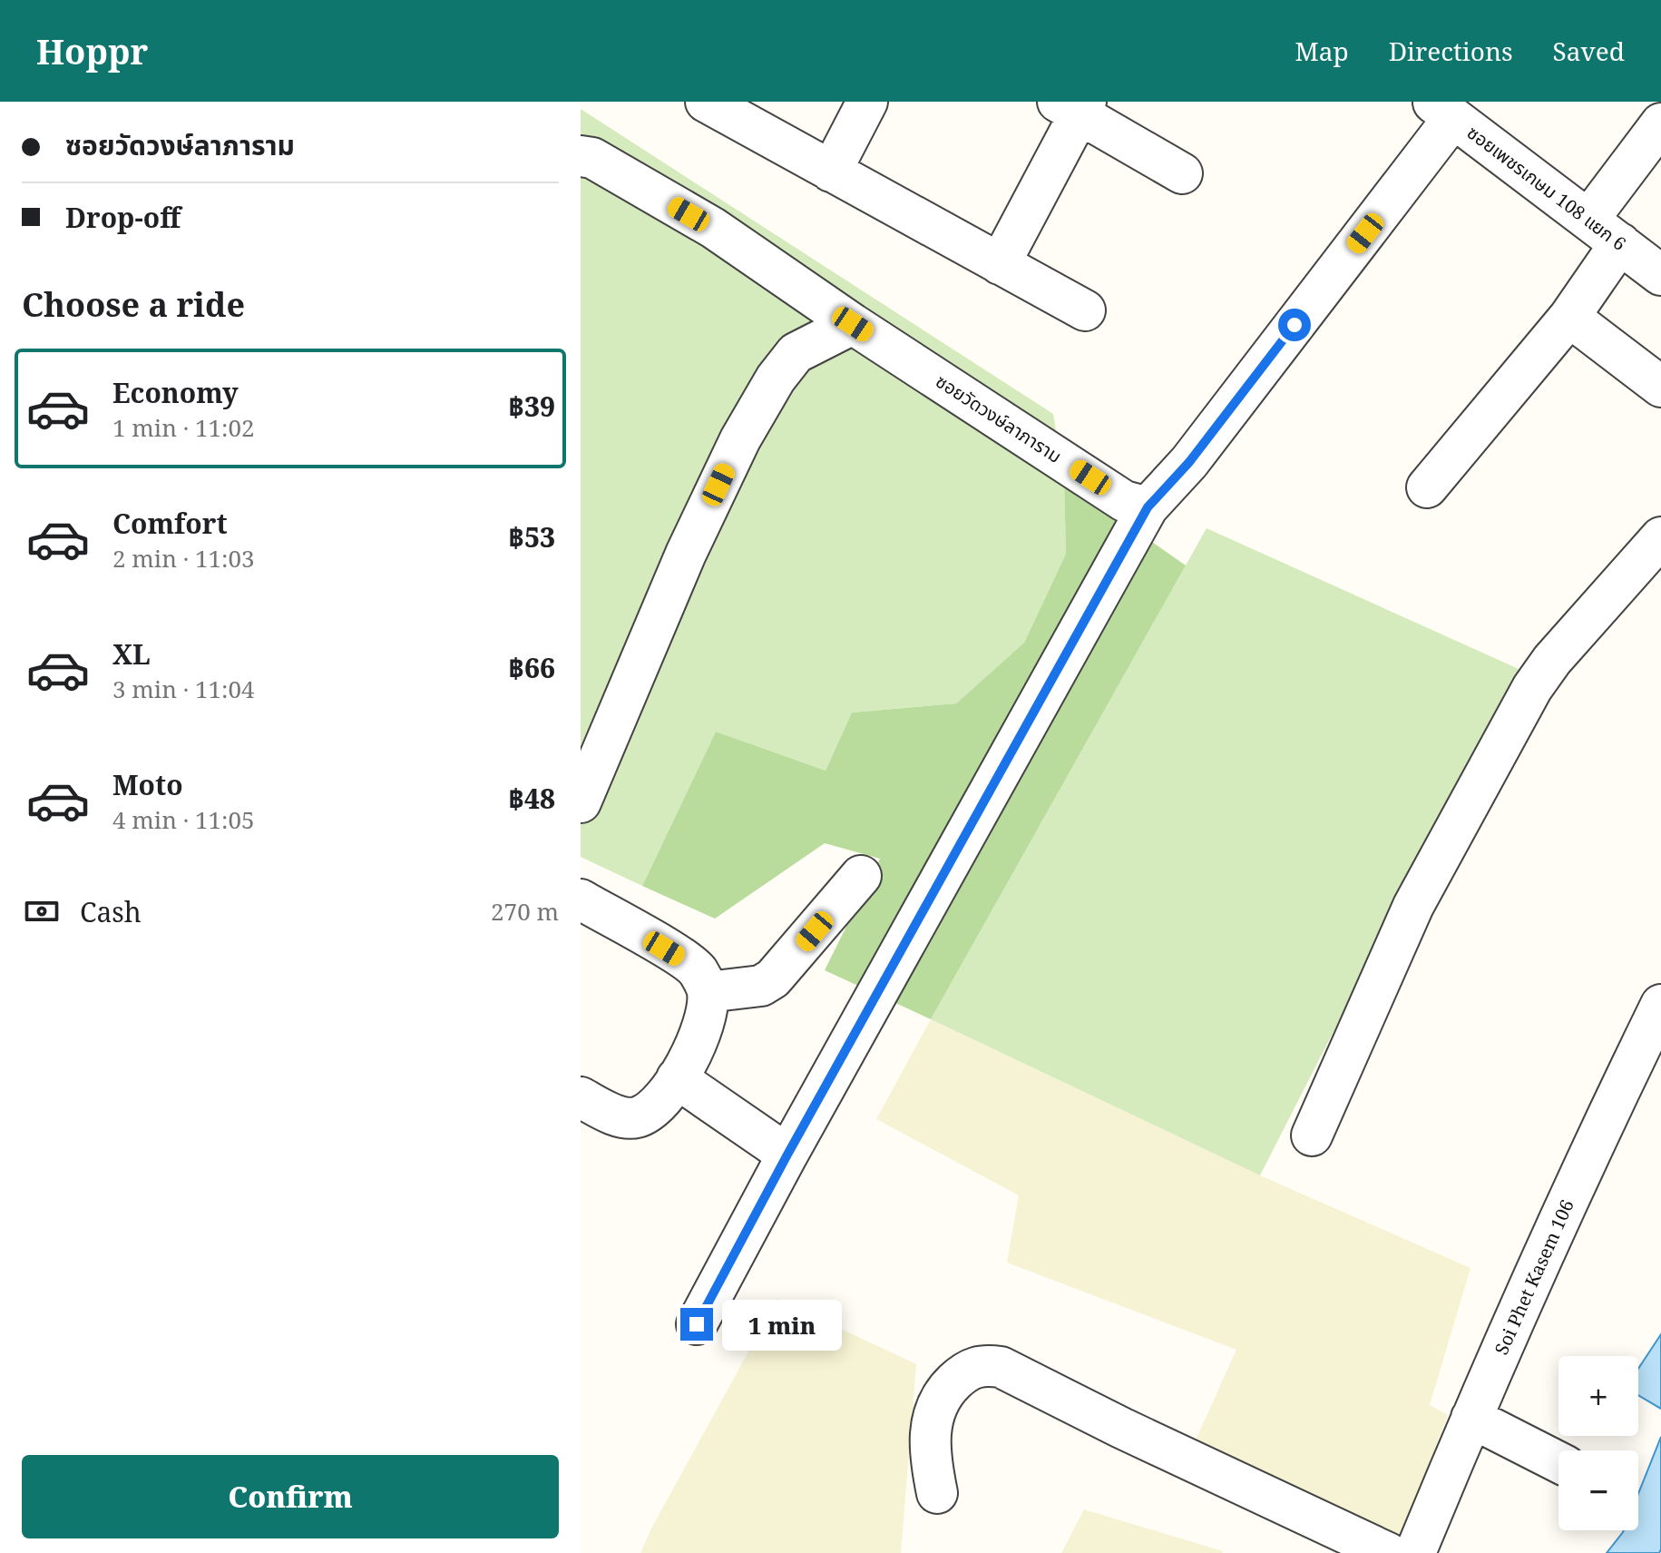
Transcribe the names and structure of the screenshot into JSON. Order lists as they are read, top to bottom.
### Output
{
  "streets": {
    "street": ["ซอยเพชรเกษม 108 แยก 6", "ซอยวัดวงษ์ลาภาราม", "Soi Phet Kasem 106"]
  },
  "page": {
    "header": "Hoppr",
    "nav": ["Map", "Directions", "Saved"],
    "banner": ["ซอยวัดวงษ์ลาภาราม", "Drop-off"],
    "heading": "Choose a ride",
    "list": [
      {
        "name": "Economy",
        "note": "1 min · 11:02",
        "value": "฿39"
      },
      {
        "name": "Comfort",
        "note": "2 min · 11:03",
        "value": "฿53"
      },
      {
        "name": "XL",
        "note": "3 min · 11:04",
        "value": "฿66"
      },
      {
        "name": "Moto",
        "note": "4 min · 11:05",
        "value": "฿48"
      }
    ],
    "pay": ["Cash", "270 m"],
    "bubble": "1 min",
    "map_buttons": ["+", "−"],
    "buttons": "Confirm"
  }
}
